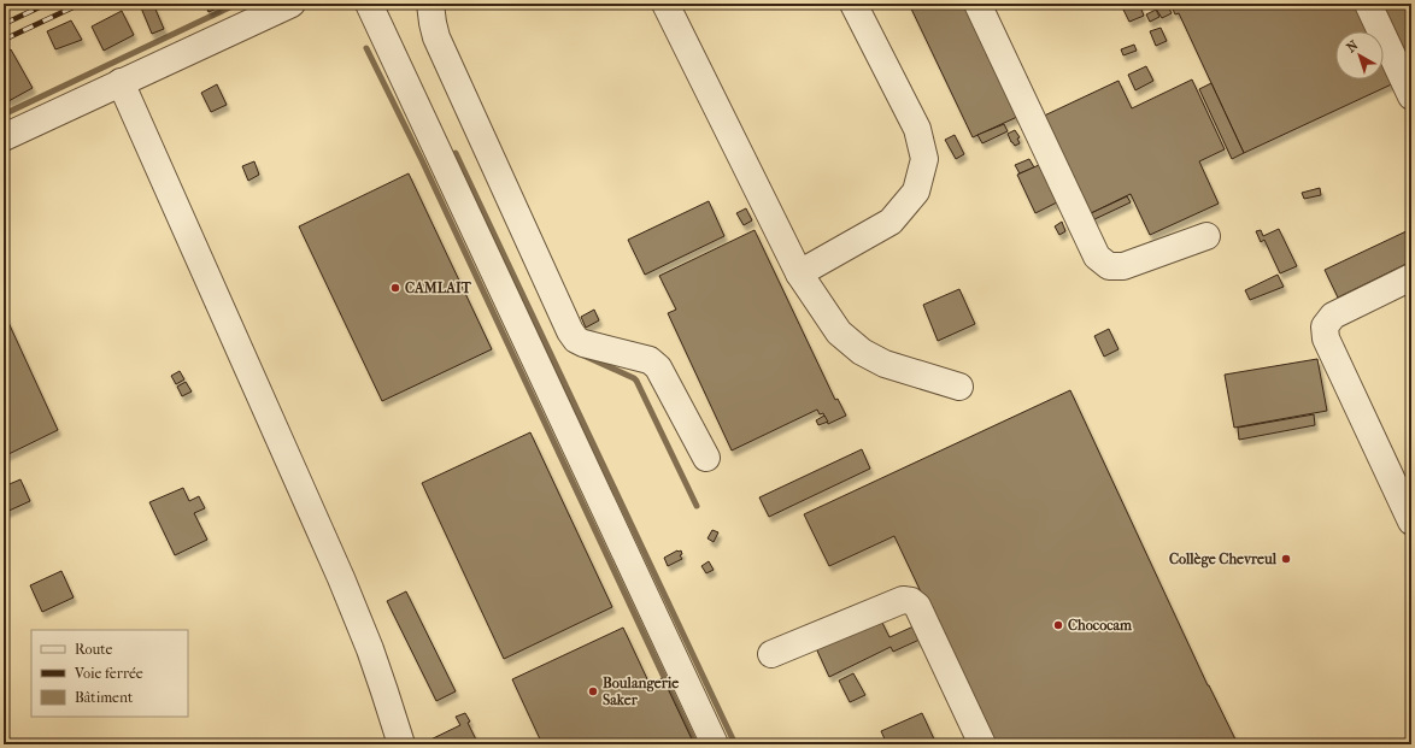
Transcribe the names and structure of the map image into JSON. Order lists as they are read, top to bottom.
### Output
{
  "places": [
    "CAMLAIT",
    "Collège Chevreul",
    "Chococam",
    "Boulangerie Saker"
  ],
  "legend": ["Route", "Voie ferrée", "Bâtiment"],
  "north": "top left"
}
